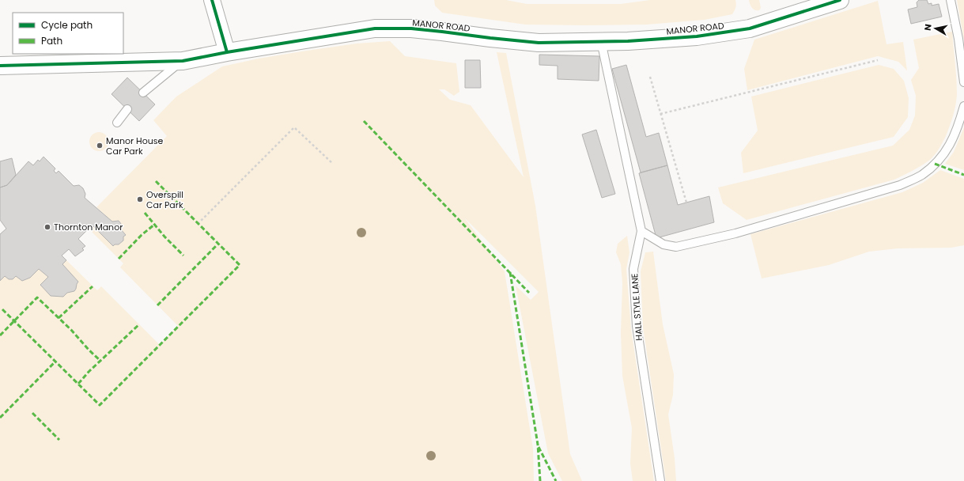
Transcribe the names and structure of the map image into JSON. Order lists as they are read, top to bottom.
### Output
{
  "streets": {
    "street": ["MANOR ROAD"],
    "lane": ["HALL STYLE LANE"]
  },
  "crossings": [
    ["MANOR ROAD", "HALL STYLE LANE"]
  ],
  "places": ["Manor House Car Park", "Overspill Car Park", "Thornton Manor"],
  "legend": ["Cycle path", "Path"],
  "north": "left"
}
